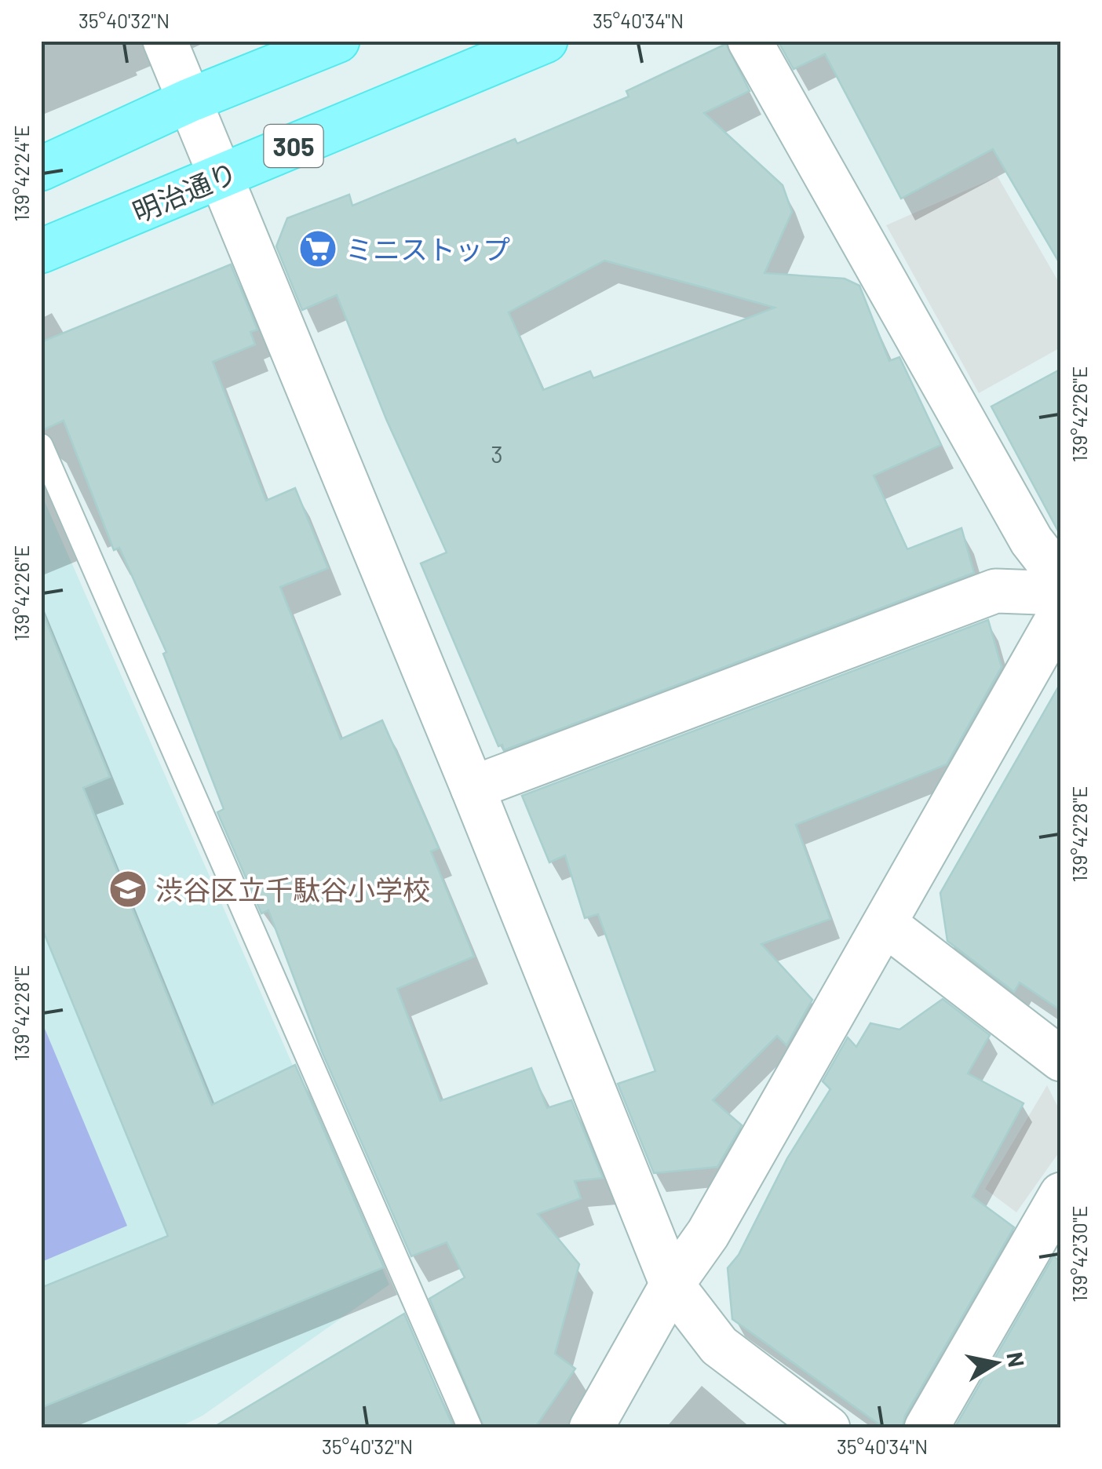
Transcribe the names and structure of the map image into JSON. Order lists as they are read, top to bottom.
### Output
{
  "streets": {
    "main road": ["305", "明治通り"]
  },
  "places": {
    "supermarket": ["ミニストップ"],
    "school or university": ["渋谷区立千駄谷小学校"]
  },
  "house_numbers": ["3"],
  "north": "right",
  "coordinates": [
    "35°40'32\"N",
    "35°40'34\"N",
    "139°42'24\"E",
    "139°42'26\"E",
    "139°42'28\"E",
    "139°42'30\"E"
  ]
}
